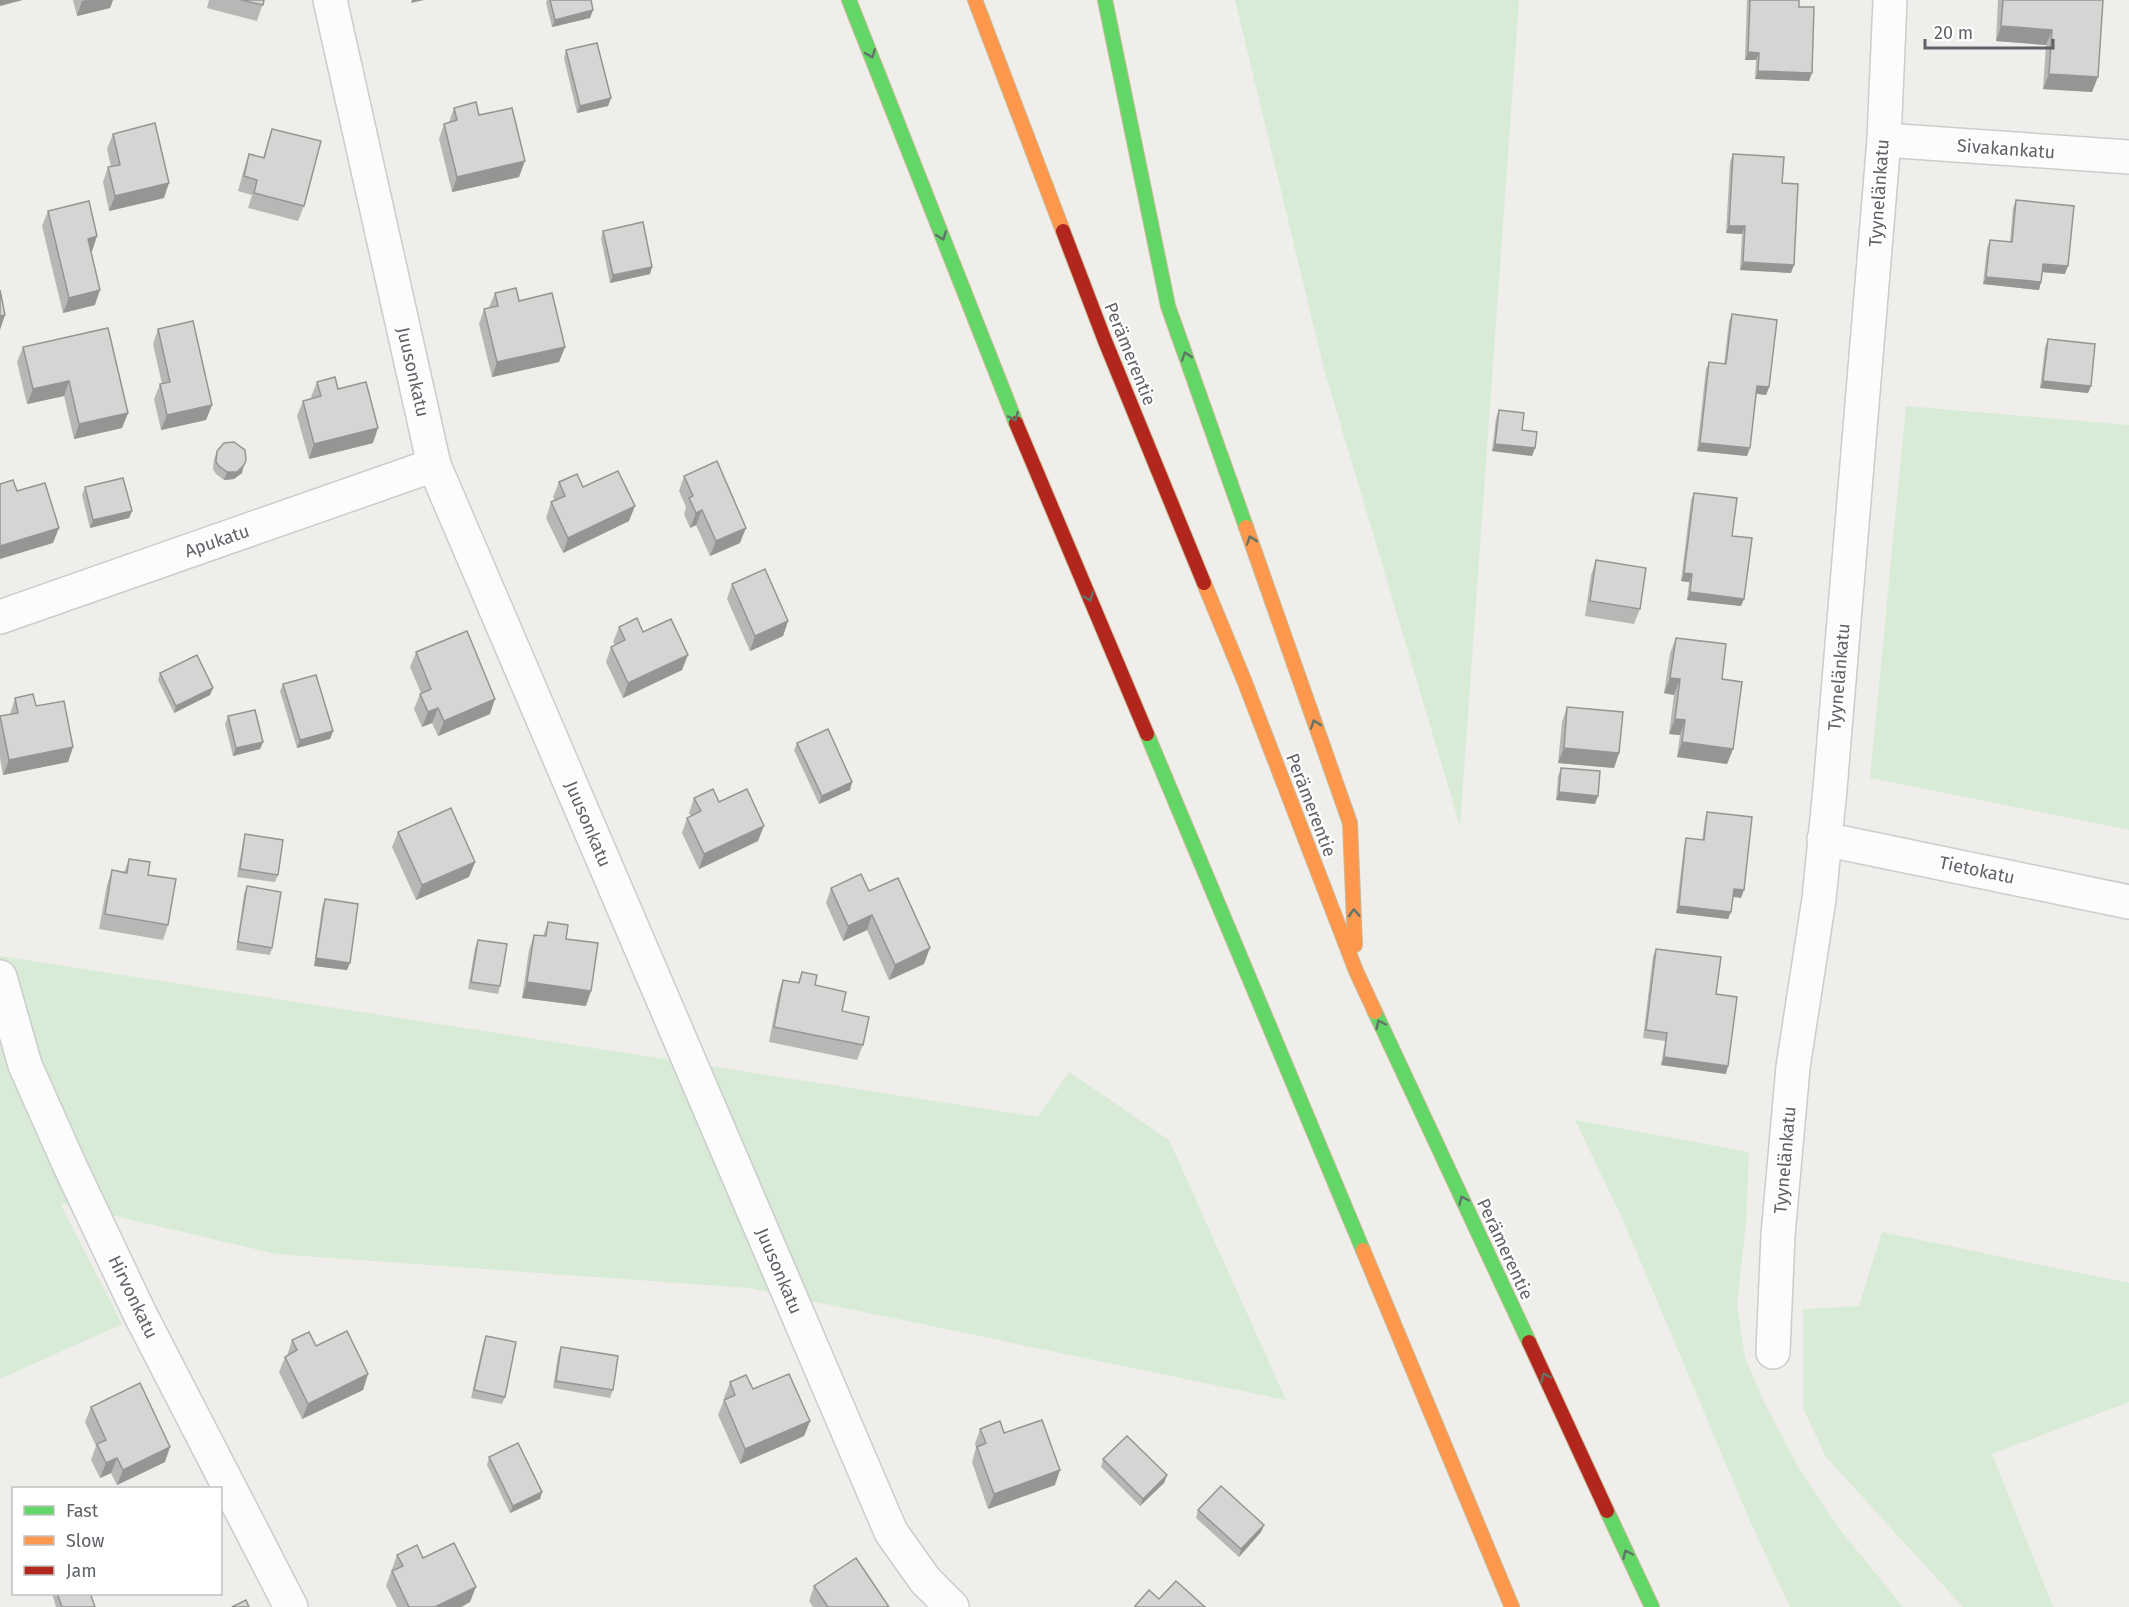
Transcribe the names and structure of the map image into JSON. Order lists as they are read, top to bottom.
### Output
{
  "streets": {
    "highway": ["Perämerentie"],
    "street": [
      "Sivakankatu",
      "Tyynelänkatu",
      "Juusonkatu",
      "Apukatu",
      "Tietokatu",
      "Hirvonkatu"
    ]
  },
  "crossings": [
    ["Sivakankatu", "Tyynelänkatu"],
    ["Tyynelänkatu", "Tietokatu"],
    ["Juusonkatu", "Apukatu"]
  ],
  "legend": ["Fast", "Slow", "Jam"],
  "scale_bar": "20 m"
}
